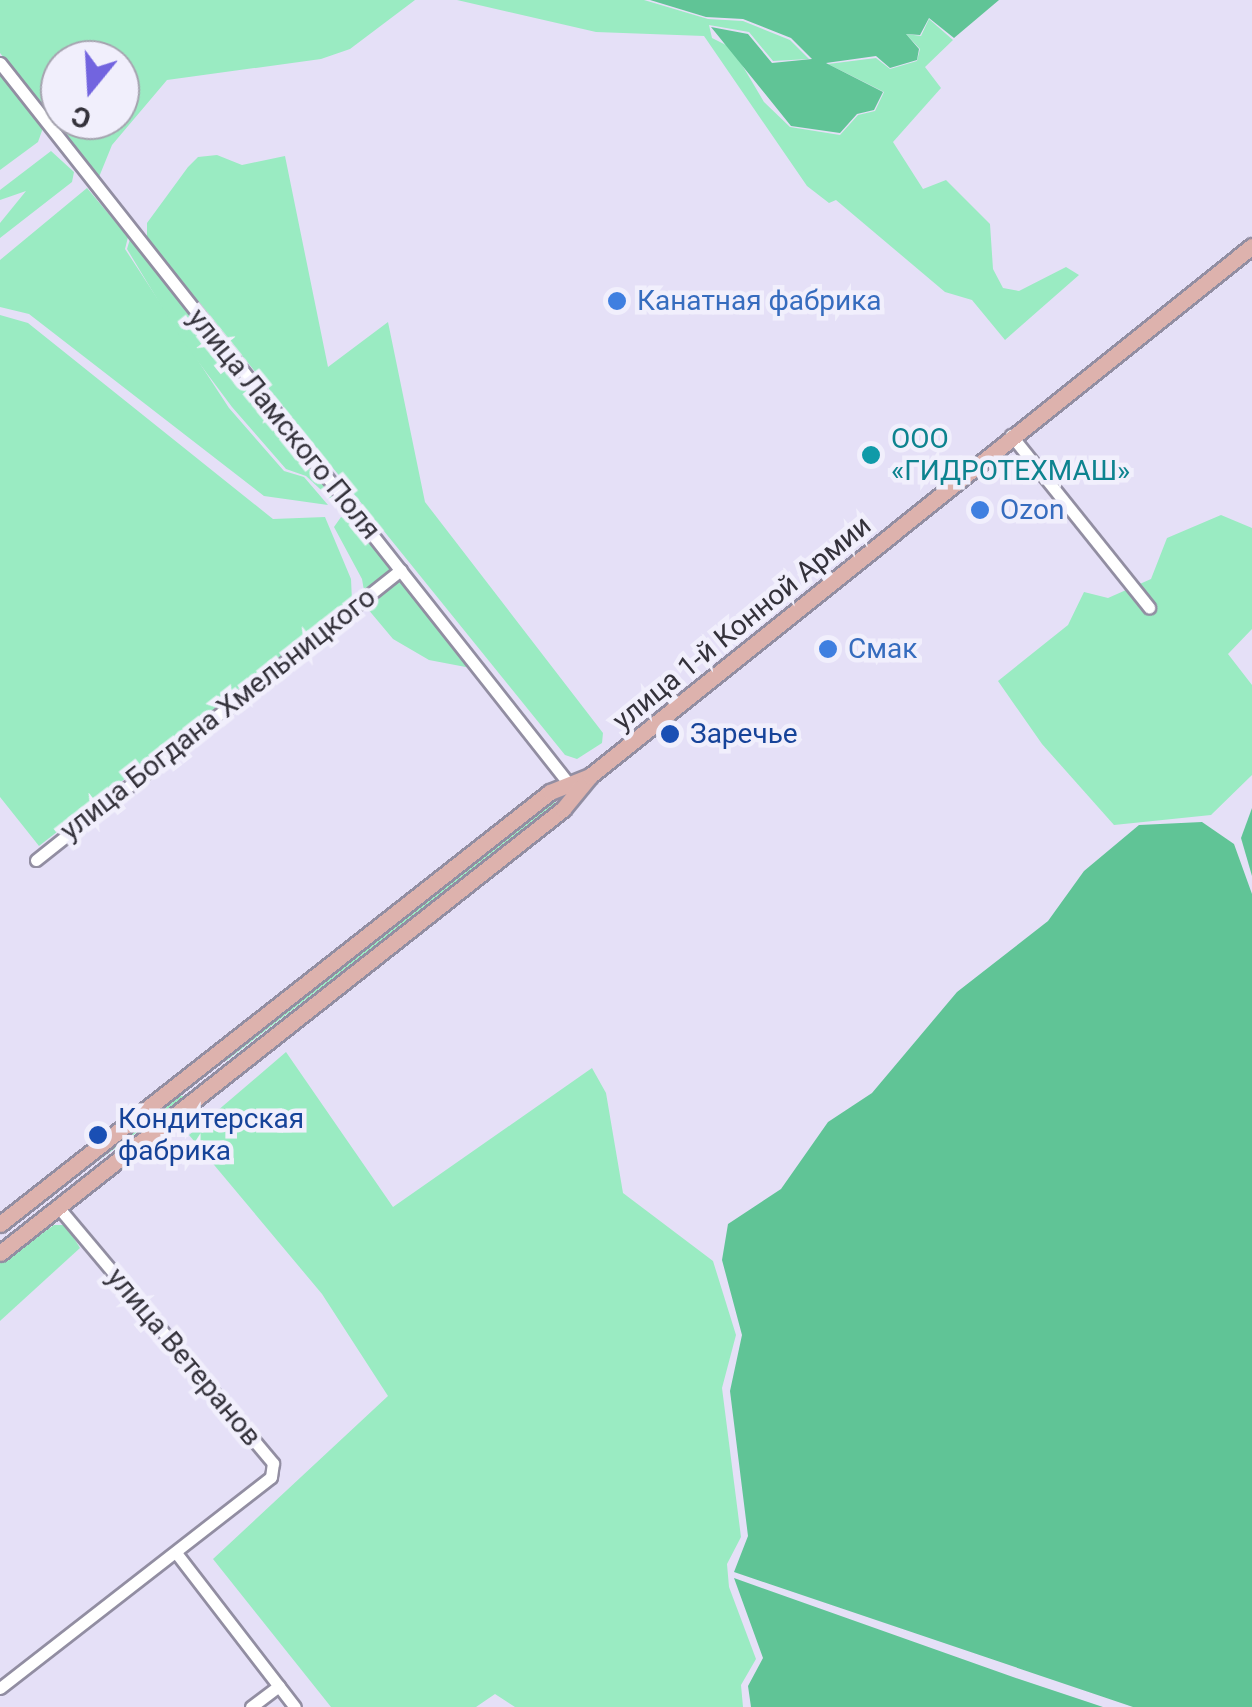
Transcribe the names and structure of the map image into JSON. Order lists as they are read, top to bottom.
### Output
{
  "streets": {
    "main road": ["улица 1-й Конной Армии"],
    "street": ["улица Ламского Поля", "улица Богдана Хмельницкого", "улица Ветеранов"]
  },
  "crossings": [
    ["улица Ламского Поля", "улица 1-й Конной Армии"],
    ["улица Ламского Поля", "улица Богдана Хмельницкого"],
    ["улица 1-й Конной Армии", "улица Ветеранов"]
  ],
  "places": [
    "Канатная фабрика",
    "ООО «ГИДРОТЕХМАШ»",
    "Ozon",
    "Смак",
    "Заречье",
    "Кондитерская фабрика"
  ],
  "north": "bottom"
}
